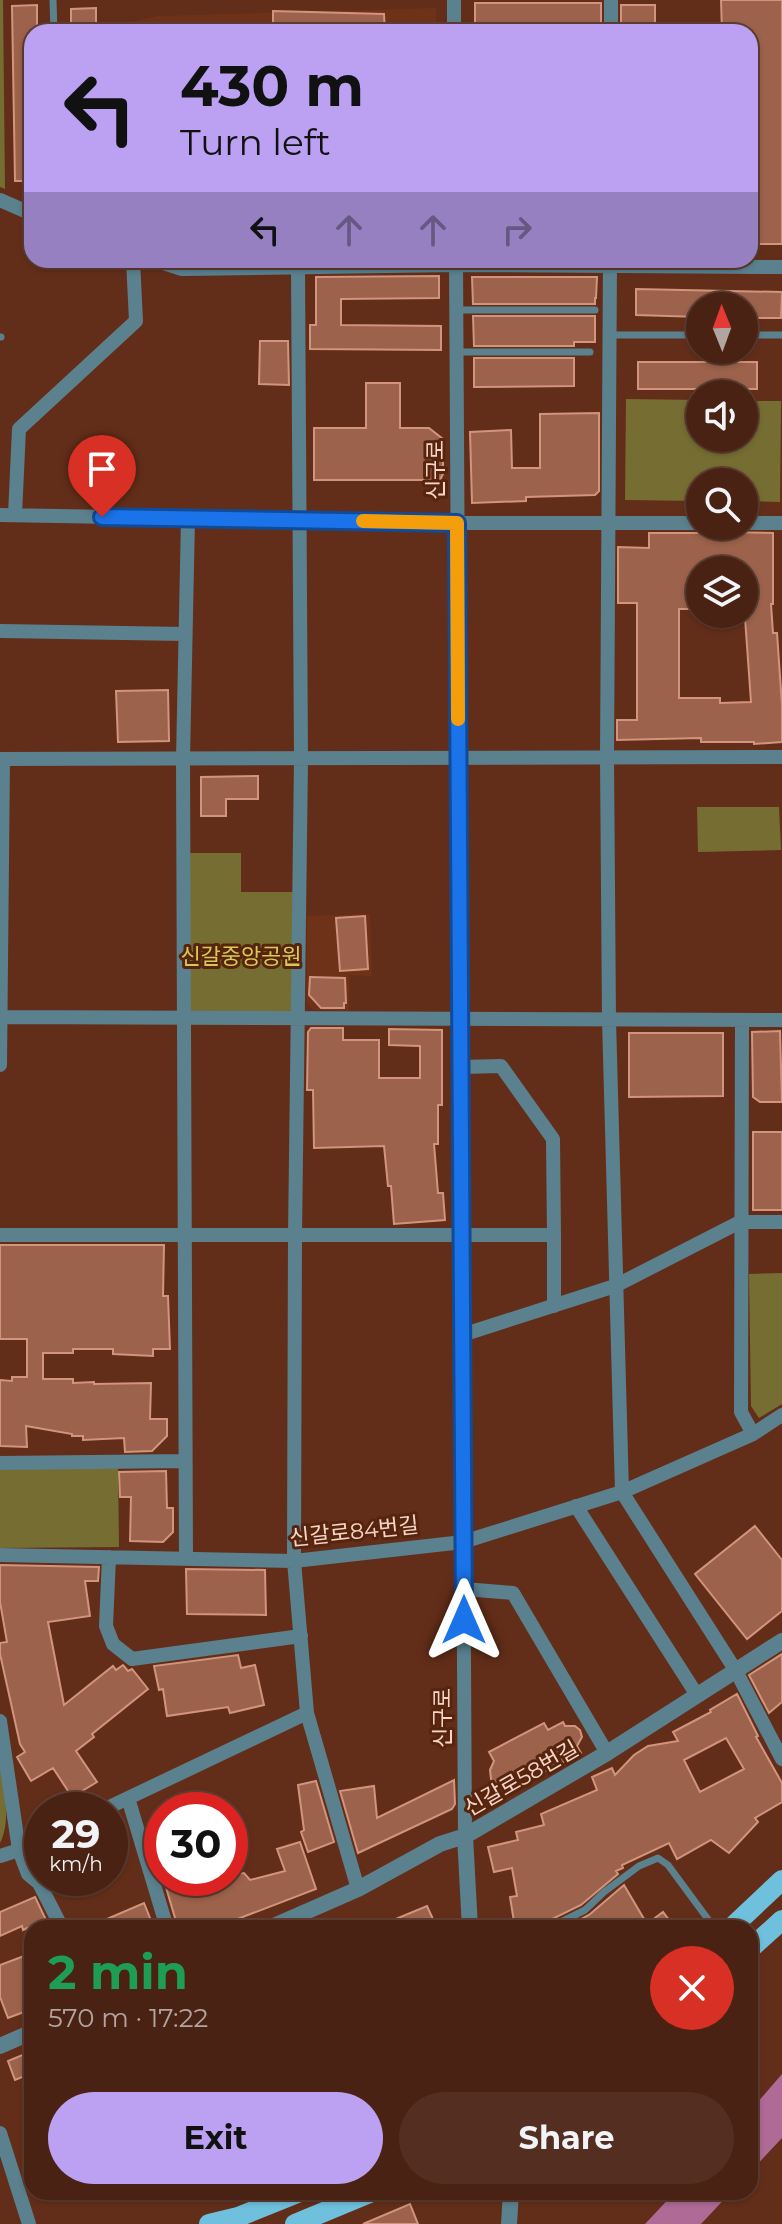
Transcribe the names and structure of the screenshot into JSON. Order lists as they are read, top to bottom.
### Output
{
  "streets": {
    "street": ["신구로", "신갈로84번길", "신갈로58번길"]
  },
  "crossings": [
    ["신구로", "신갈로84번길"],
    ["신구로", "신갈로58번길"]
  ],
  "parks": ["신갈중앙공원"],
  "north": "top",
  "page": {
    "turn": ["430 m", "Turn left"],
    "speed": "29 km/h",
    "limit": "30",
    "heading": ["2 min", "570 m · 17:22"],
    "buttons": ["Exit", "Share"]
  }
}
